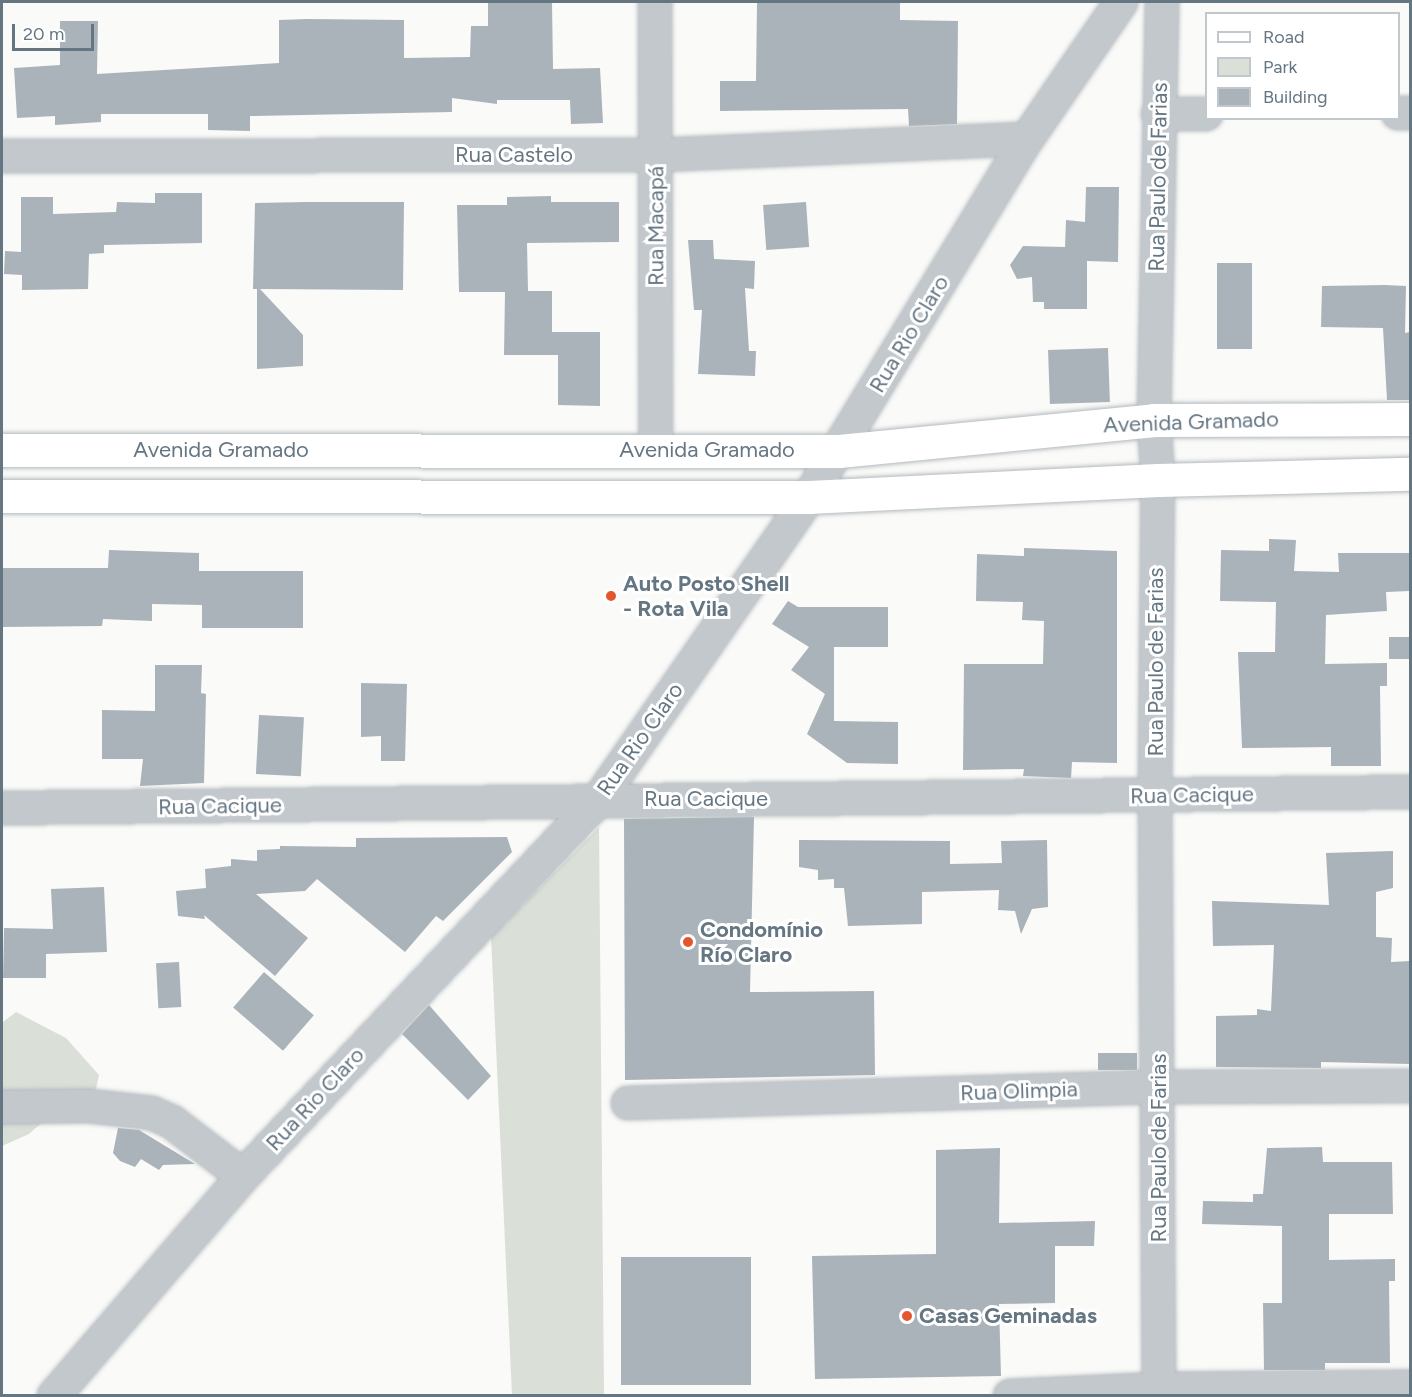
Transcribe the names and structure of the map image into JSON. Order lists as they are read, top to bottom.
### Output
{
  "streets": {
    "street": [
      "Rua Castelo",
      "Rua Paulo de Farias",
      "Rua Macapá",
      "Rua Rio Claro",
      "Avenida Gramado",
      "Rua Cacique",
      "Rua Olimpia"
    ]
  },
  "crossings": [
    ["Rua Castelo", "Rua Macapá"],
    ["Rua Castelo", "Rua Rio Claro"],
    ["Rua Paulo de Farias", "Avenida Gramado"],
    ["Rua Paulo de Farias", "Rua Cacique"],
    ["Rua Paulo de Farias", "Rua Olimpia"],
    ["Rua Macapá", "Avenida Gramado"],
    ["Rua Rio Claro", "Avenida Gramado"],
    ["Rua Rio Claro", "Rua Cacique"]
  ],
  "places": ["Auto Posto Shell - Rota Vila", "Condomínio Río Claro", "Casas Geminadas"],
  "legend": ["Road", "Park", "Building"],
  "scale_bar": "20 m"
}
